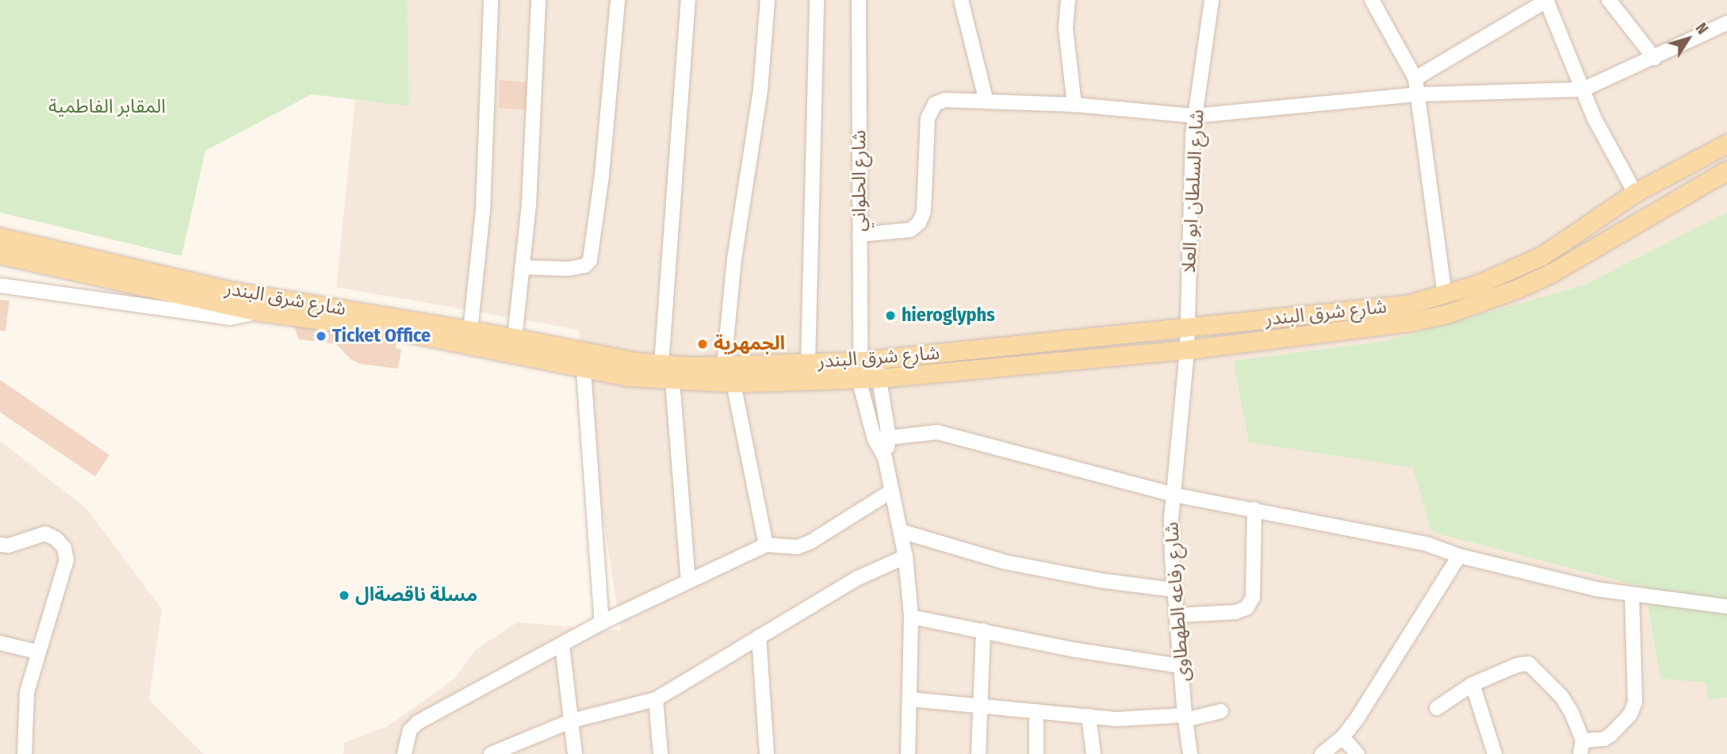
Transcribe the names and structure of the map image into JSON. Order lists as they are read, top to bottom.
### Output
{
  "streets": {
    "main road": ["شارع شرق البندر"],
    "street": ["شارع الحلواني", "شارع السلطان ابو العلا", "شارع رفاعه الطهطاوى"]
  },
  "crossings": [
    ["شارع الحلواني", "شارع شرق البندر"],
    ["شارع السلطان ابو العلا", "شارع شرق البندر"],
    ["شارع السلطان ابو العلا", "شارع رفاعه الطهطاوى"],
    ["شارع شرق البندر", "شارع رفاعه الطهطاوى"]
  ],
  "parks": ["المقابر الفاطمية"],
  "places": [
    "hieroglyphs",
    "Ticket Office",
    "الجمهرية",
    "مسلة ناقصةال"
  ],
  "north": "top right"
}
